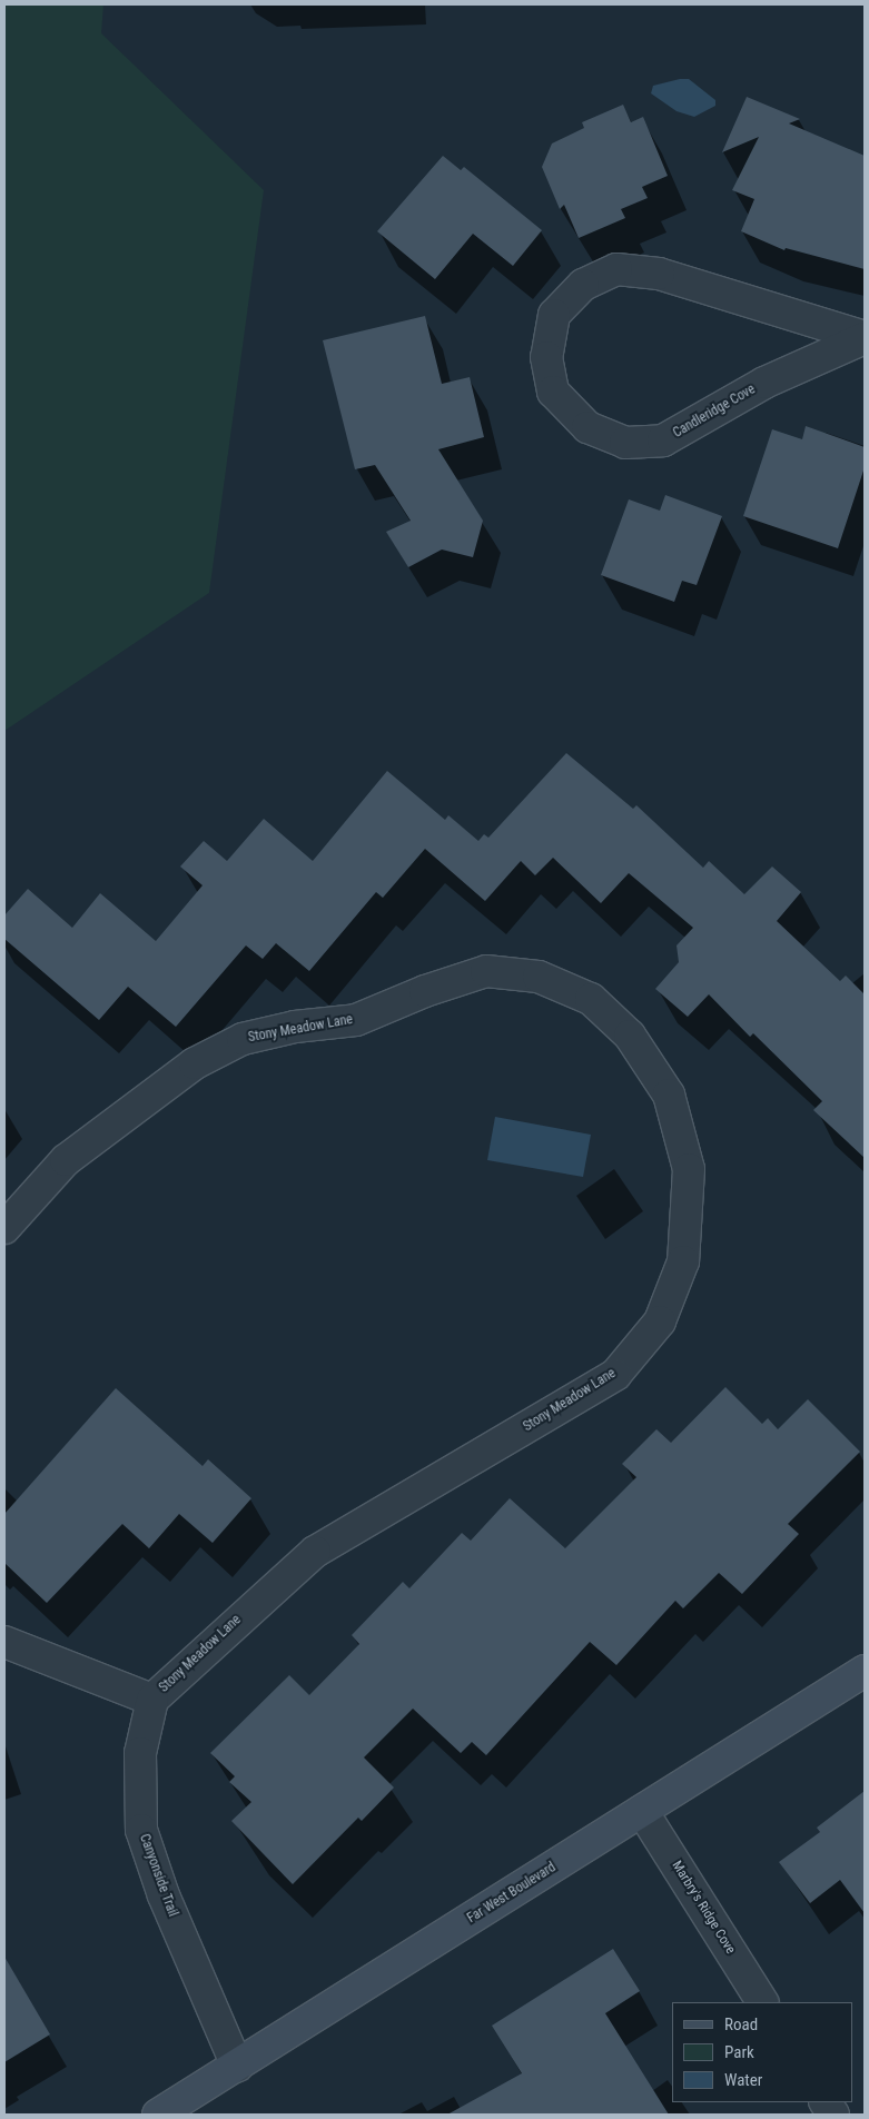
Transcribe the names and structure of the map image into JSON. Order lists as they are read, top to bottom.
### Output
{
  "streets": {
    "street": [
      "Candleridge Cove",
      "Stony Meadow Lane",
      "Canyonside Trail",
      "Far West Boulevard",
      "Marbry's Ridge Cove"
    ]
  },
  "crossings": [
    ["Stony Meadow Lane", "Canyonside Trail"],
    ["Canyonside Trail", "Far West Boulevard"],
    ["Far West Boulevard", "Marbry's Ridge Cove"]
  ],
  "legend": ["Road", "Park", "Water"]
}
